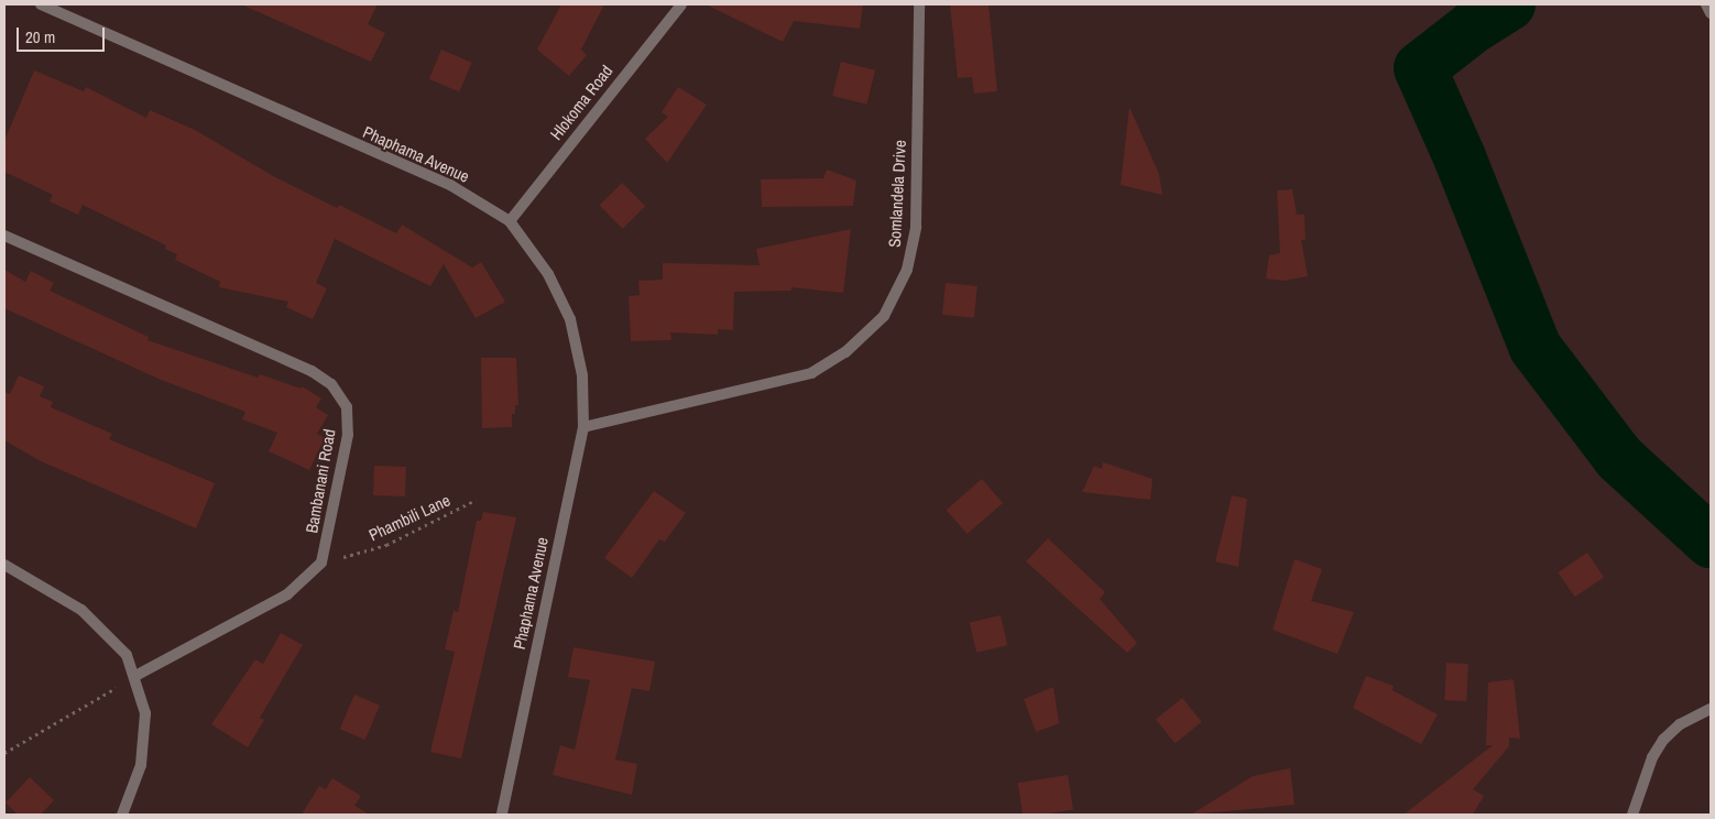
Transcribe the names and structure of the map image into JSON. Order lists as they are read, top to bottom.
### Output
{
  "streets": {
    "street": [
      "Hlokoma Road",
      "Phaphama Avenue",
      "Somlandela Drive",
      "Bambanani Road"
    ],
    "path": ["Phambili Lane"]
  },
  "crossings": [
    ["Hlokoma Road", "Phaphama Avenue"],
    ["Phaphama Avenue", "Somlandela Drive"],
    ["Bambanani Road", "Phambili Lane"]
  ],
  "scale_bar": "20 m"
}
